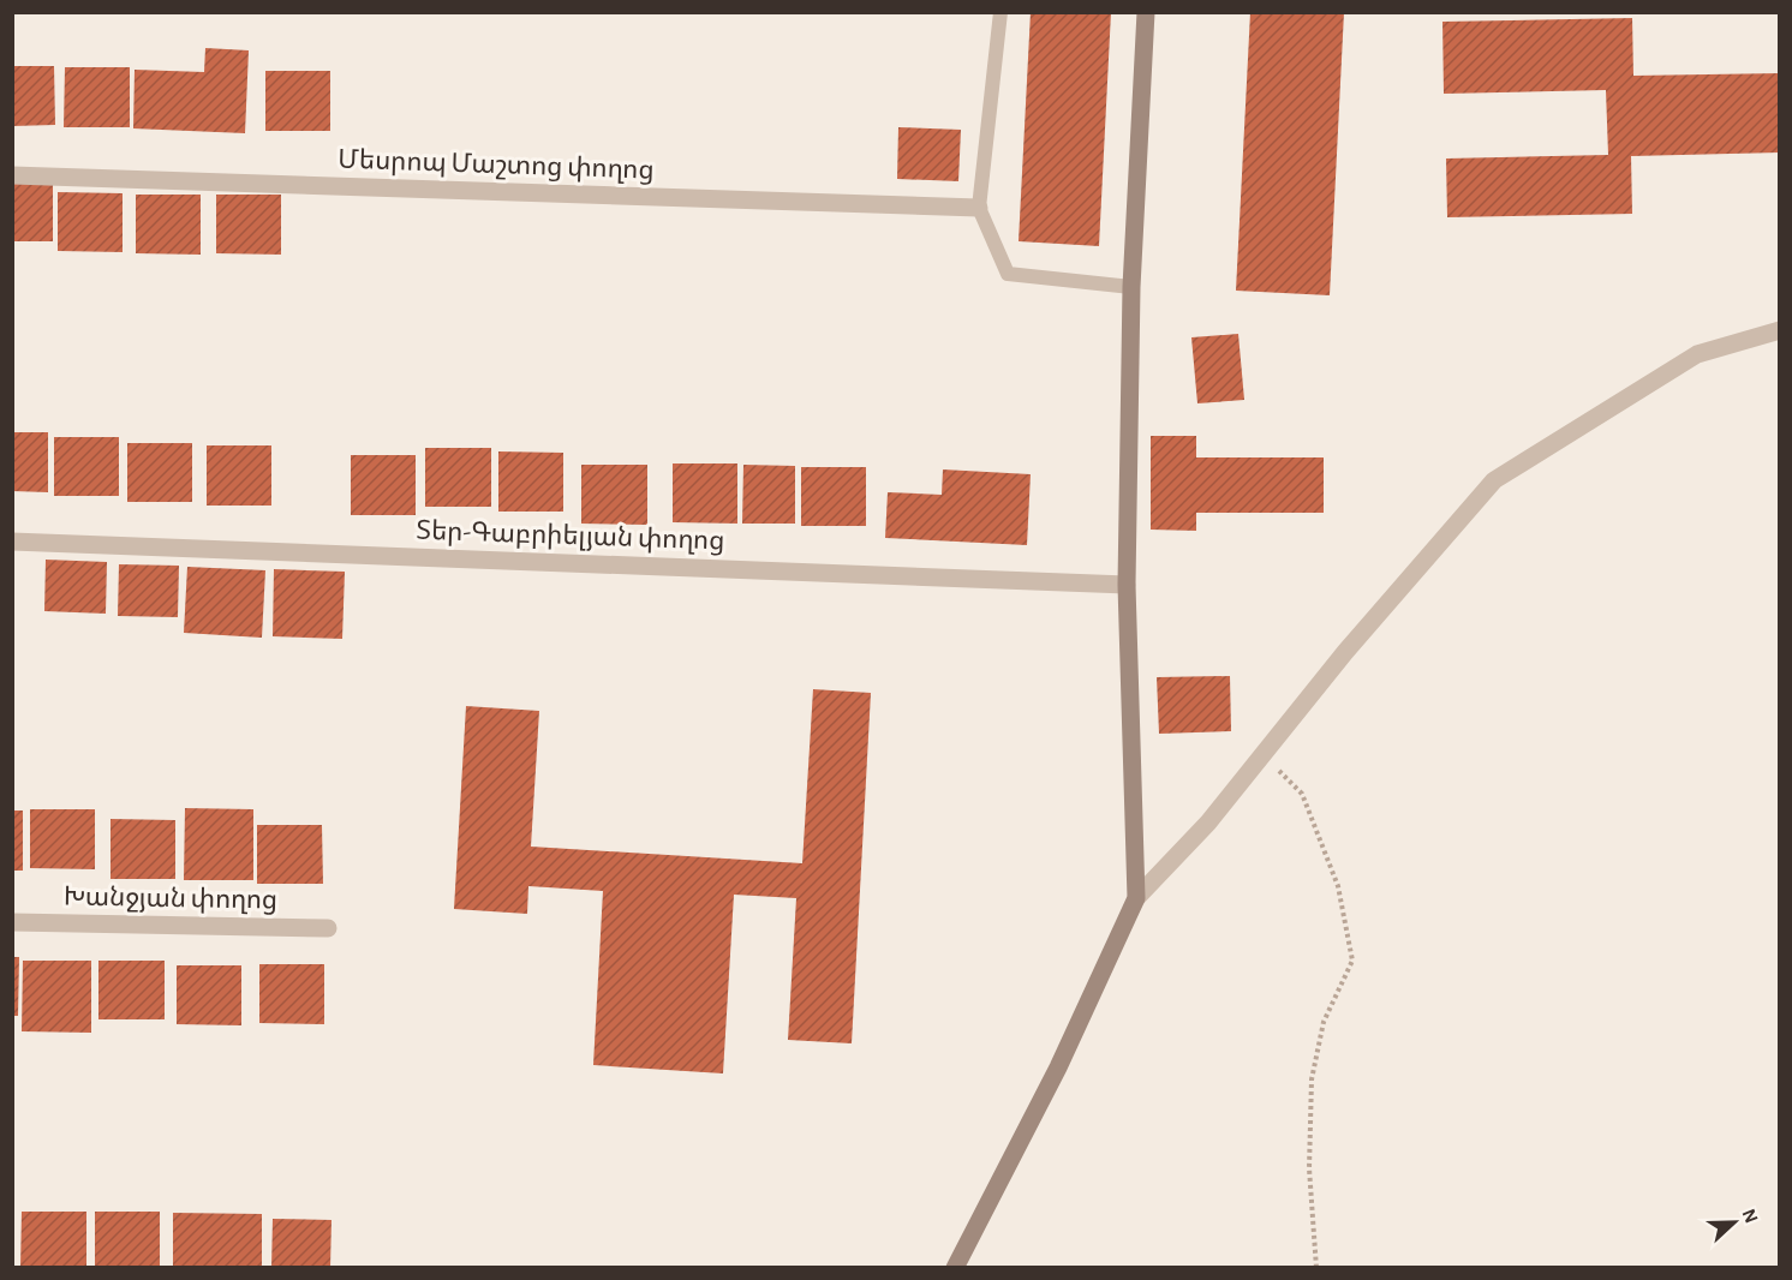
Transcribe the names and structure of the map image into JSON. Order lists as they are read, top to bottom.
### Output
{
  "streets": {
    "street": ["Մեսրոպ Մաշտոց փողոց", "Տեր-Գաբրիելյան փողոց", "Խանջյան փողոց"]
  },
  "north": "right"
}
